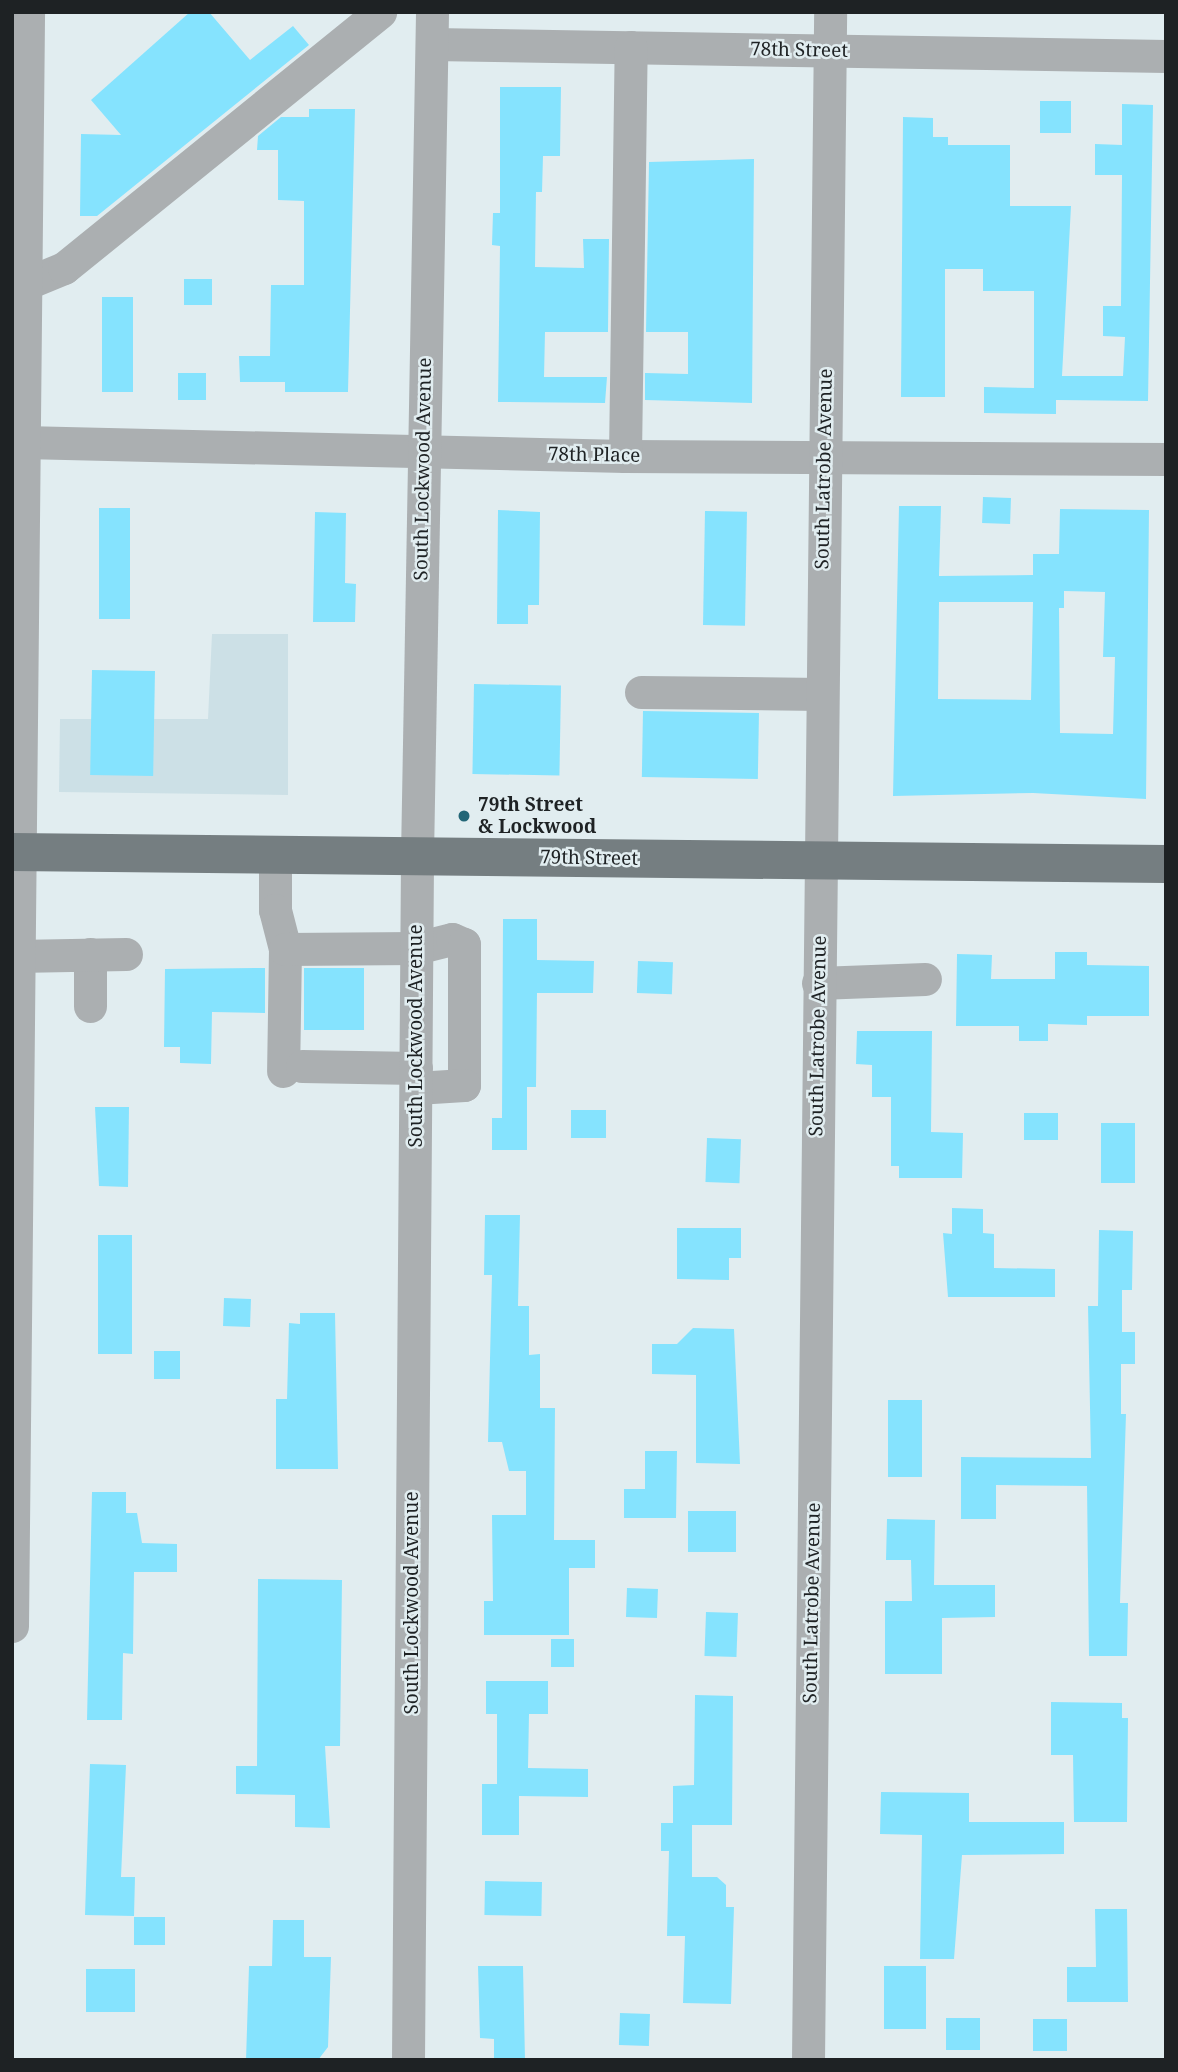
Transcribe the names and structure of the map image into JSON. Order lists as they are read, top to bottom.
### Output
{
  "streets": {
    "main road": ["79th Street"],
    "street": [
      "78th Street",
      "78th Place",
      "South Lockwood Avenue",
      "South Latrobe Avenue"
    ]
  },
  "crossings": [
    ["78th Street", "South Lockwood Avenue"],
    ["78th Street", "South Latrobe Avenue"],
    ["78th Place", "South Lockwood Avenue"],
    ["78th Place", "South Latrobe Avenue"],
    ["South Lockwood Avenue", "79th Street"],
    ["South Latrobe Avenue", "79th Street"]
  ],
  "places": ["79th Street & Lockwood"]
}
